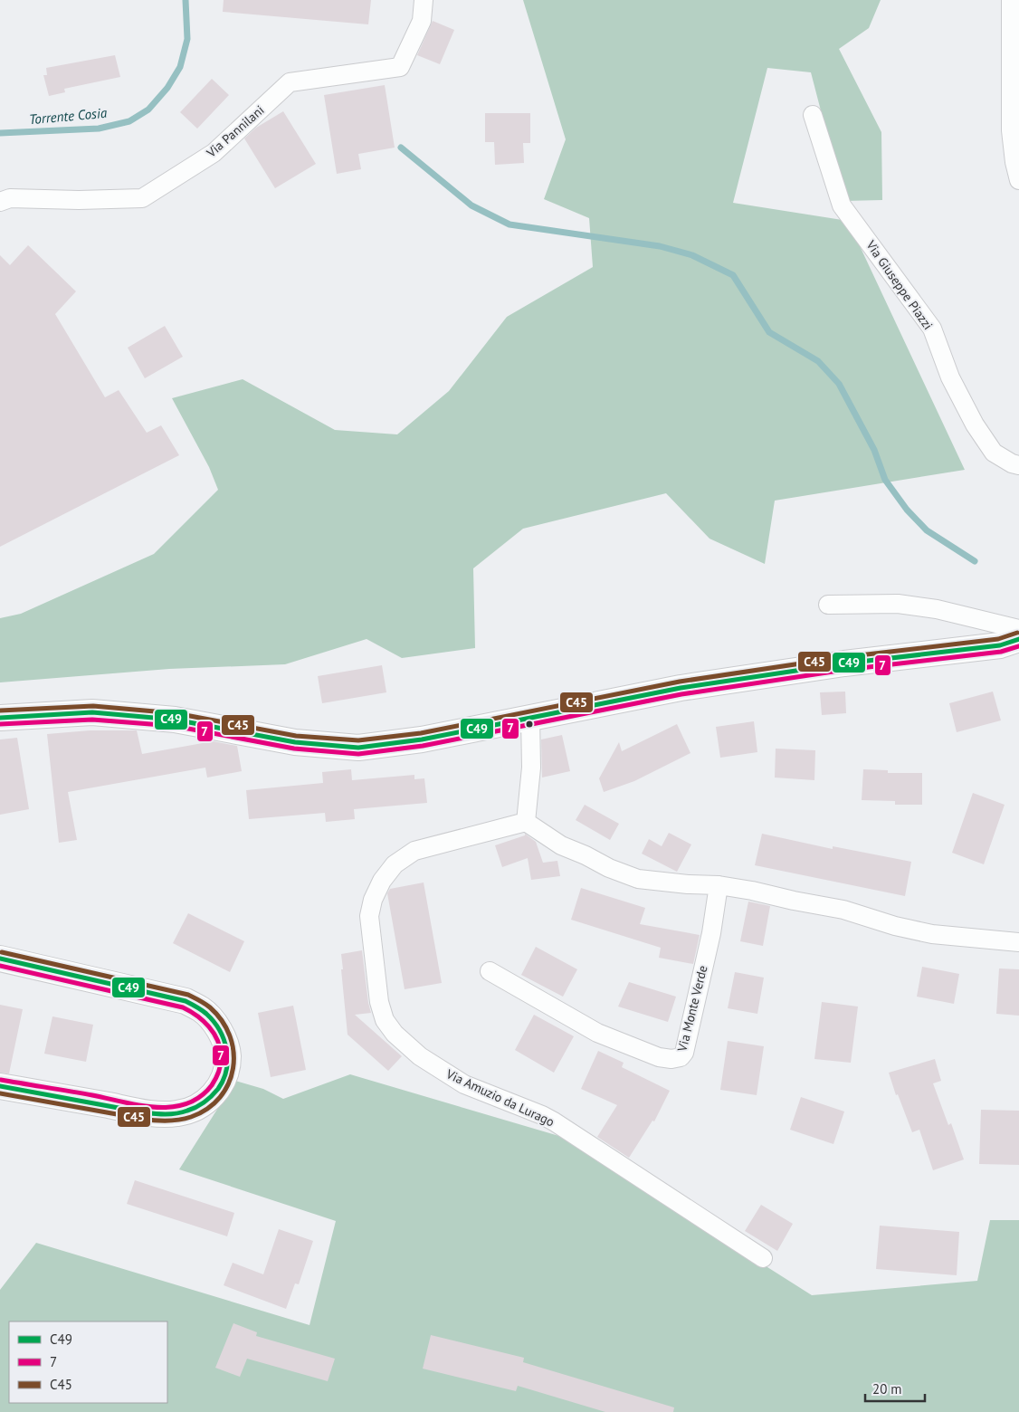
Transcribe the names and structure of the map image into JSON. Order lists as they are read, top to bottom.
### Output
{
  "streets": {
    "street": [
      "Via Pannilani",
      "Via Giuseppe Piazzi",
      "Via Monte Verde",
      "Via Amuzio da Lurago"
    ]
  },
  "water": ["Torrente Cosia"],
  "lines": ["transit line C45", "transit line C49", "transit line 7"],
  "legend": ["C49", "7", "C45"],
  "scale_bar": "20 m"
}
